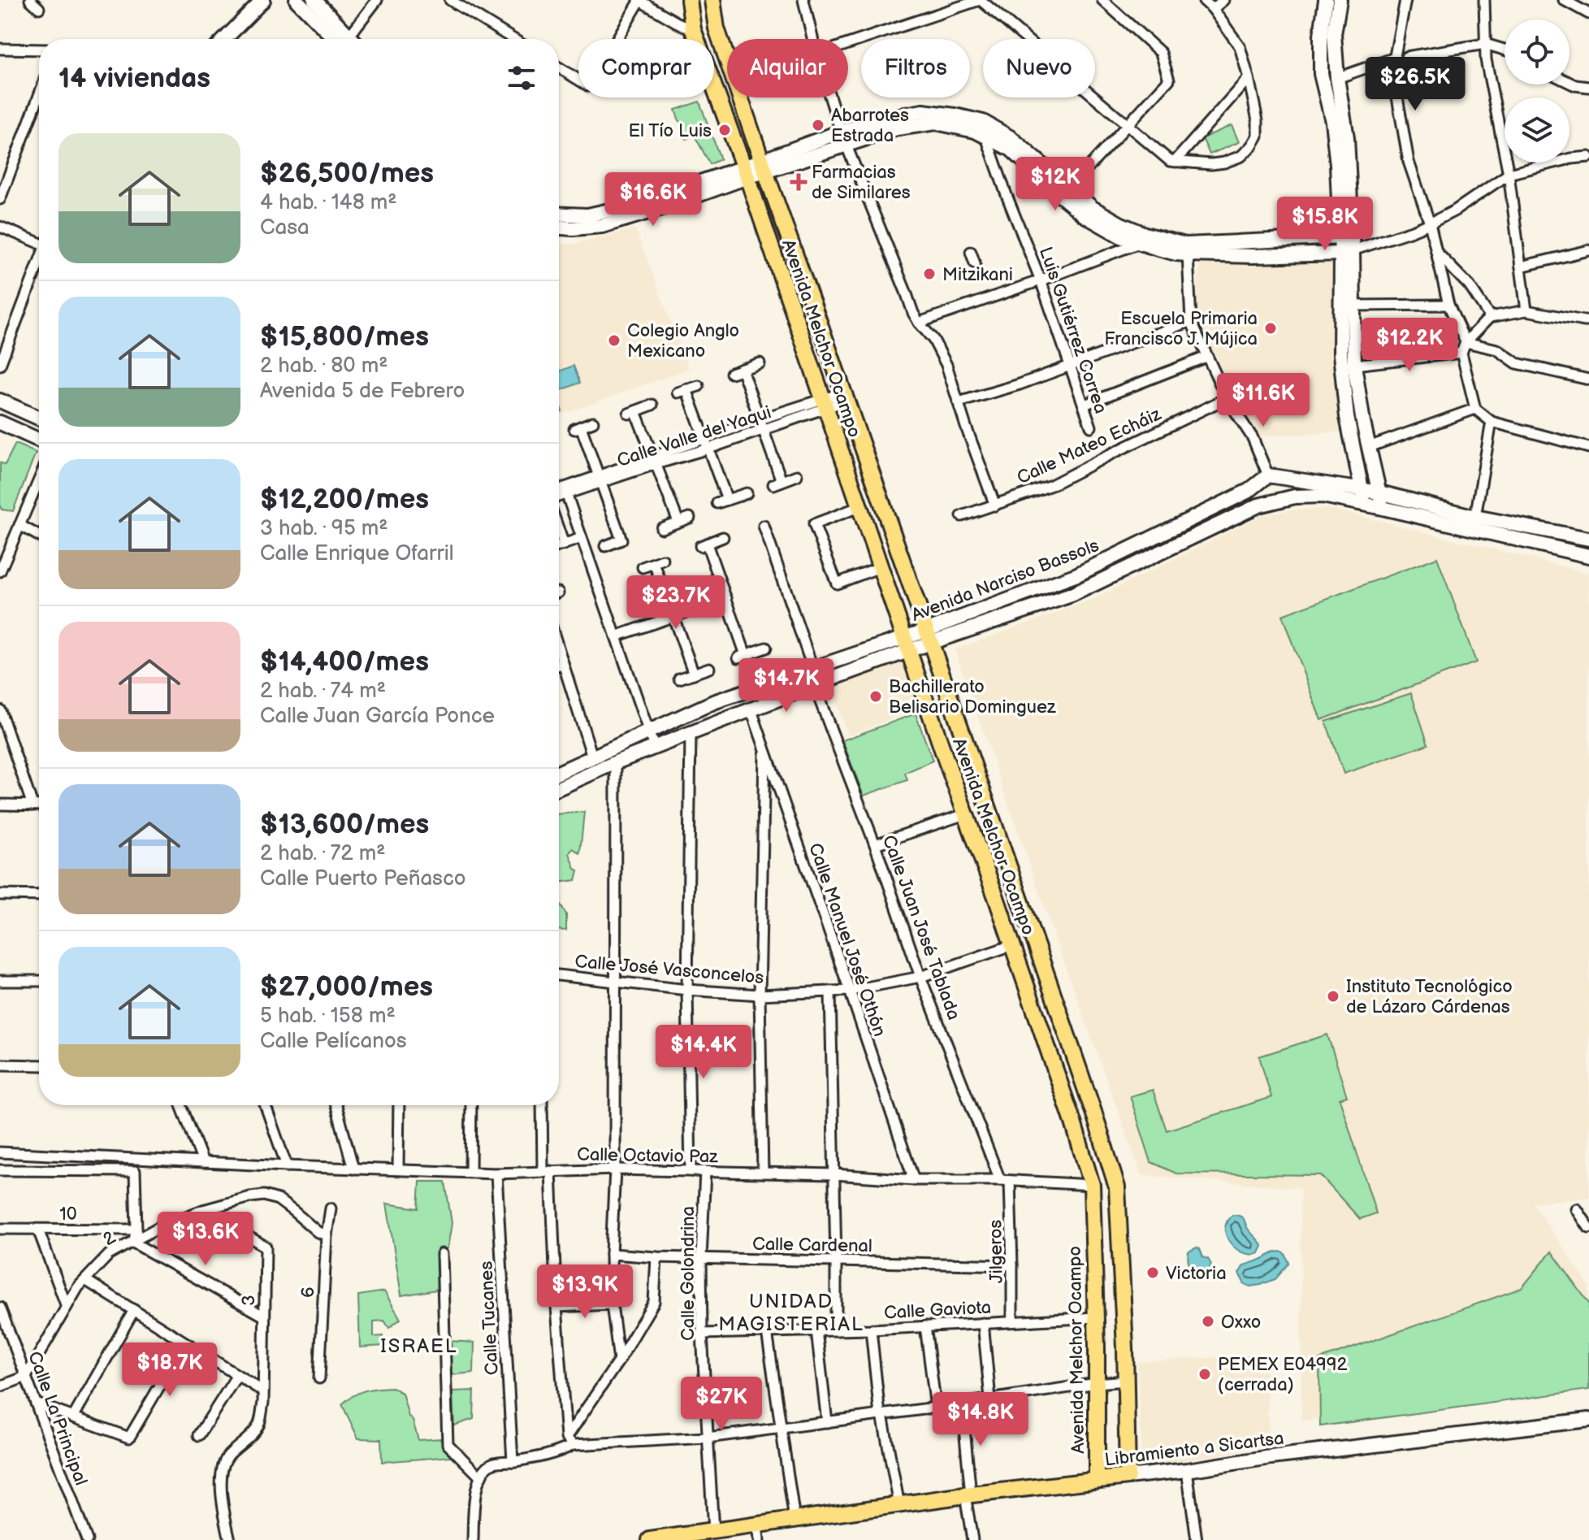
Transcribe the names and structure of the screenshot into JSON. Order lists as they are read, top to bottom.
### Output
{
  "streets": {
    "main road": ["Avenida Melchor Ocampo", "Libramiento a Sicartsa"],
    "street": [
      "Luis Gutiérrez Correa",
      "Calle Valle del Yaqui",
      "Calle Mateo Echáiz",
      "Avenida Narciso Bassols",
      "Calle Juan José Tablada",
      "Calle Manuel José Othón",
      "Calle José Vasconcelos",
      "Calle Octavio Paz",
      "10",
      "2",
      "Calle Cardenal",
      "Jilgeros",
      "Calle Golondrina",
      "6",
      "3",
      "Calle Gaviota",
      "Calle Tucanes",
      "Calle La Principal"
    ]
  },
  "crossings": [
    ["Avenida Melchor Ocampo", "Calle Valle del Yaqui"],
    ["Avenida Melchor Ocampo", "Avenida Narciso Bassols"],
    ["Avenida Melchor Ocampo", "Calle José Vasconcelos"],
    ["Avenida Melchor Ocampo", "Calle Octavio Paz"],
    ["Avenida Melchor Ocampo", "Calle Gaviota"],
    ["Avenida Melchor Ocampo", "Libramiento a Sicartsa"],
    ["Avenida Narciso Bassols", "Calle Juan José Tablada"],
    ["Avenida Narciso Bassols", "Calle Manuel José Othón"],
    ["Calle Juan José Tablada", "Calle José Vasconcelos"],
    ["Calle Juan José Tablada", "Calle Octavio Paz"],
    ["Calle Juan José Tablada", "Jilgeros"],
    ["Calle Manuel José Othón", "Calle José Vasconcelos"],
    ["Calle Manuel José Othón", "Calle Octavio Paz"],
    ["Calle Octavio Paz", "Jilgeros"],
    ["Calle Octavio Paz", "Calle Golondrina"],
    ["Calle Octavio Paz", "Calle Tucanes"],
    ["2", "6"],
    ["2", "3"],
    ["2", "Calle La Principal"],
    ["Calle Cardenal", "Jilgeros"],
    ["Calle Cardenal", "Calle Golondrina"],
    ["Jilgeros", "Calle Gaviota"],
    ["Calle Golondrina", "Calle Gaviota"],
    ["Calle Golondrina", "Libramiento a Sicartsa"]
  ],
  "districts": ["UNIDAD MAGISTERIAL", "ISRAEL"],
  "places": {
    "other": [
      "Abarrotes Estrada",
      "El Tío Luis",
      "Mitzikani",
      "Escuela Primaria Francisco J. Mújica",
      "Colegio Anglo Mexicano",
      "Bachillerato Belisario Dominguez",
      "Instituto Tecnológico de Lázaro Cárdenas",
      "Victoria",
      "Oxxo",
      "PEMEX E04992 (cerrada)"
    ],
    "health": ["Farmacias de Similares"]
  },
  "page": {
    "chip": [
      "Comprar",
      "Alquilar",
      "Filtros",
      "Nuevo"
    ],
    "heading": "14 viviendas",
    "price": [
      "$26.5K",
      "$12K",
      "$16.6K",
      "$15.8K",
      "$12.2K",
      "$11.6K",
      "$23.7K",
      "$14.7K",
      "$14.4K",
      "$13.6K",
      "$13.9K",
      "$18.7K",
      "$27K",
      "$14.8K"
    ],
    "list": [
      {
        "name": "$26,500/mes",
        "note": "4 hab. · 148 m² · Casa"
      },
      {
        "name": "$15,800/mes",
        "note": "2 hab. · 80 m² · Avenida 5 de Febrero"
      },
      {
        "name": "$12,200/mes",
        "note": "3 hab. · 95 m² · Calle Enrique Ofarril"
      },
      {
        "name": "$14,400/mes",
        "note": "2 hab. · 74 m² · Calle Juan García Ponce"
      },
      {
        "name": "$13,600/mes",
        "note": "2 hab. · 72 m² · Calle Puerto Peñasco"
      },
      {
        "name": "$27,000/mes",
        "note": "5 hab. · 158 m² · Calle Pelícanos"
      }
    ]
  }
}
